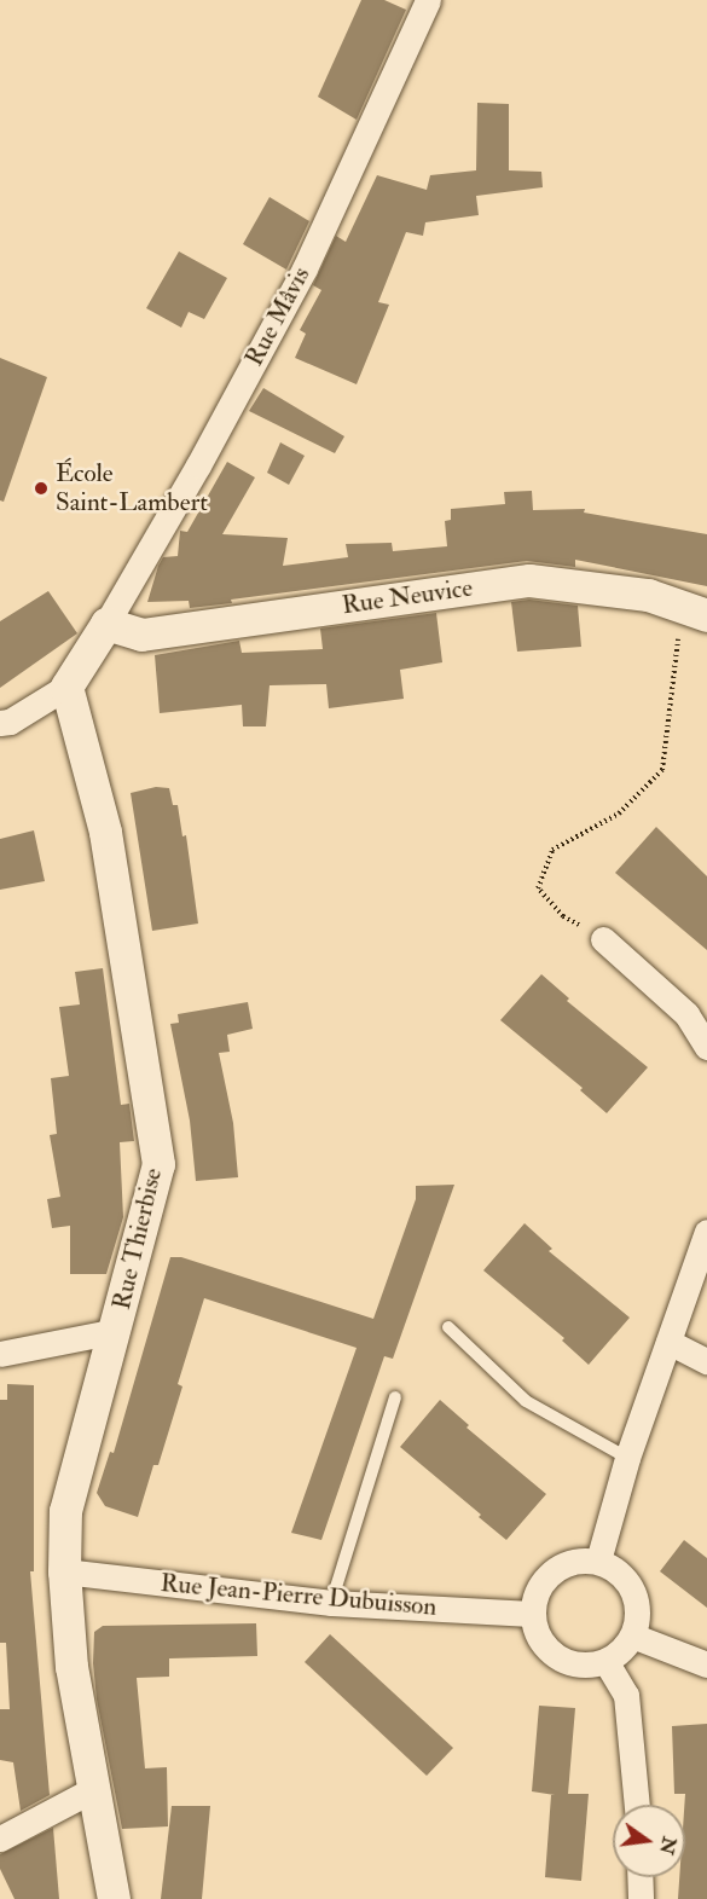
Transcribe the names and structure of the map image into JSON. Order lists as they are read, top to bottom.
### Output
{
  "streets": {
    "street": [
      "Rue Mâvis",
      "Rue Neuvice",
      "Rue Thierbise",
      "Rue Jean-Pierre Dubuisson"
    ]
  },
  "crossings": [
    ["Rue Mâvis", "Rue Neuvice"],
    ["Rue Thierbise", "Rue Jean-Pierre Dubuisson"]
  ],
  "places": ["École Saint-Lambert"],
  "north": "right"
}
